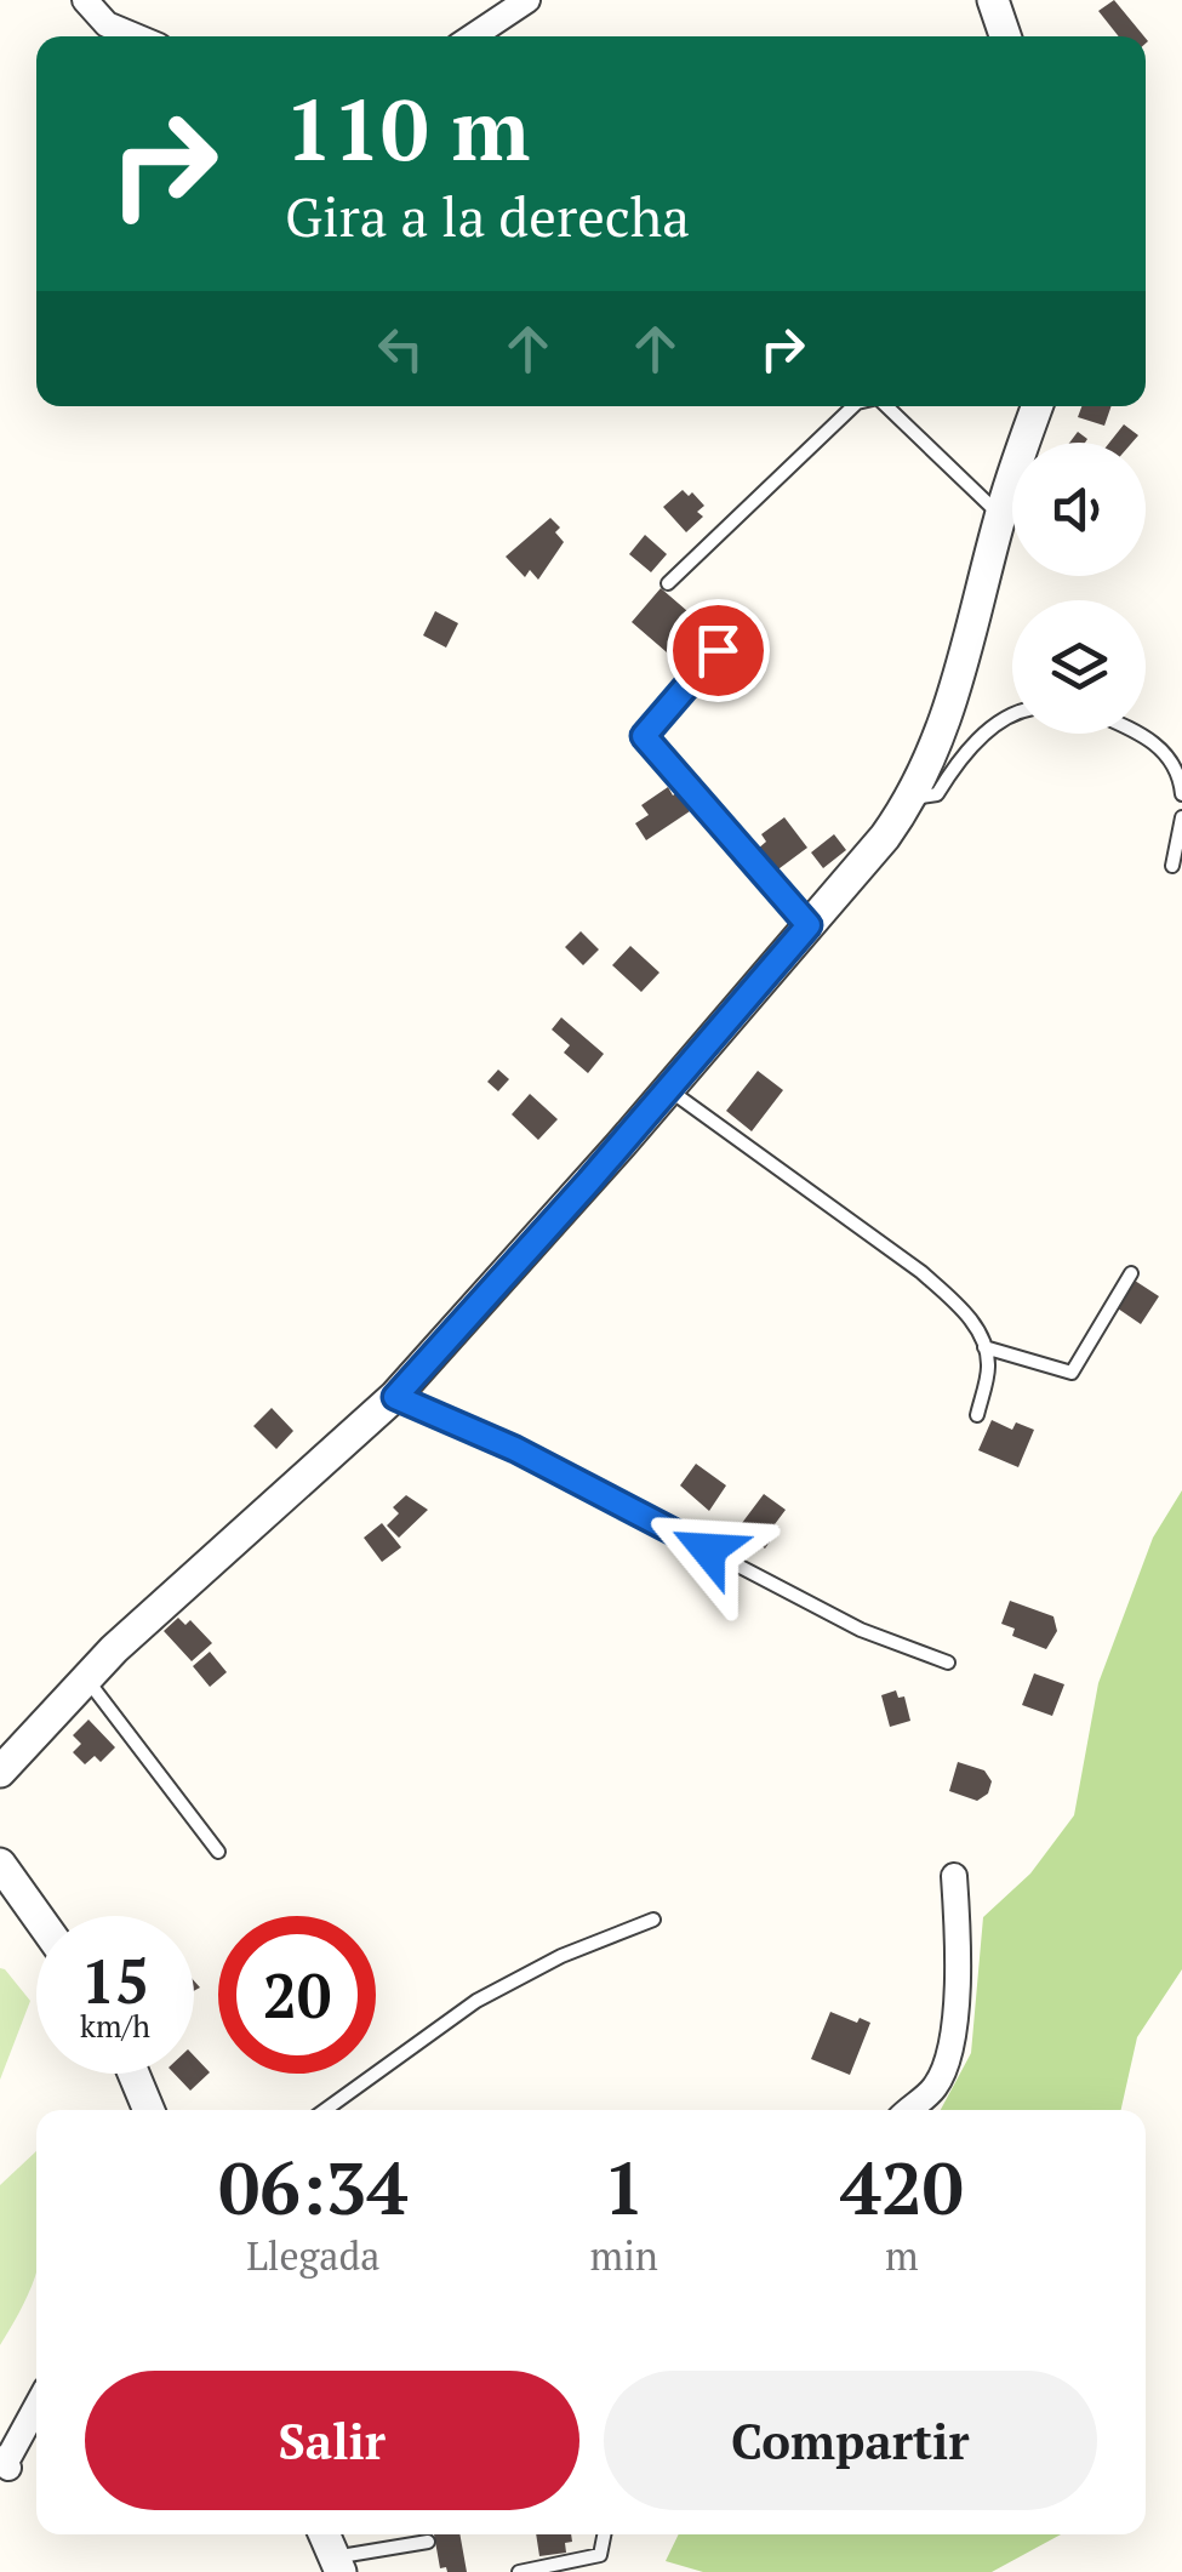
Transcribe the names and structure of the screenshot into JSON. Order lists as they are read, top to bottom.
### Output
{
  "page": {
    "turn": ["110 m", "Gira a la derecha"],
    "speed": "15 km/h",
    "limit": "20",
    "eta": [
      "06:34",
      "Llegada",
      "1",
      "min",
      "420",
      "m"
    ],
    "buttons": ["Salir", "Compartir"]
  }
}
